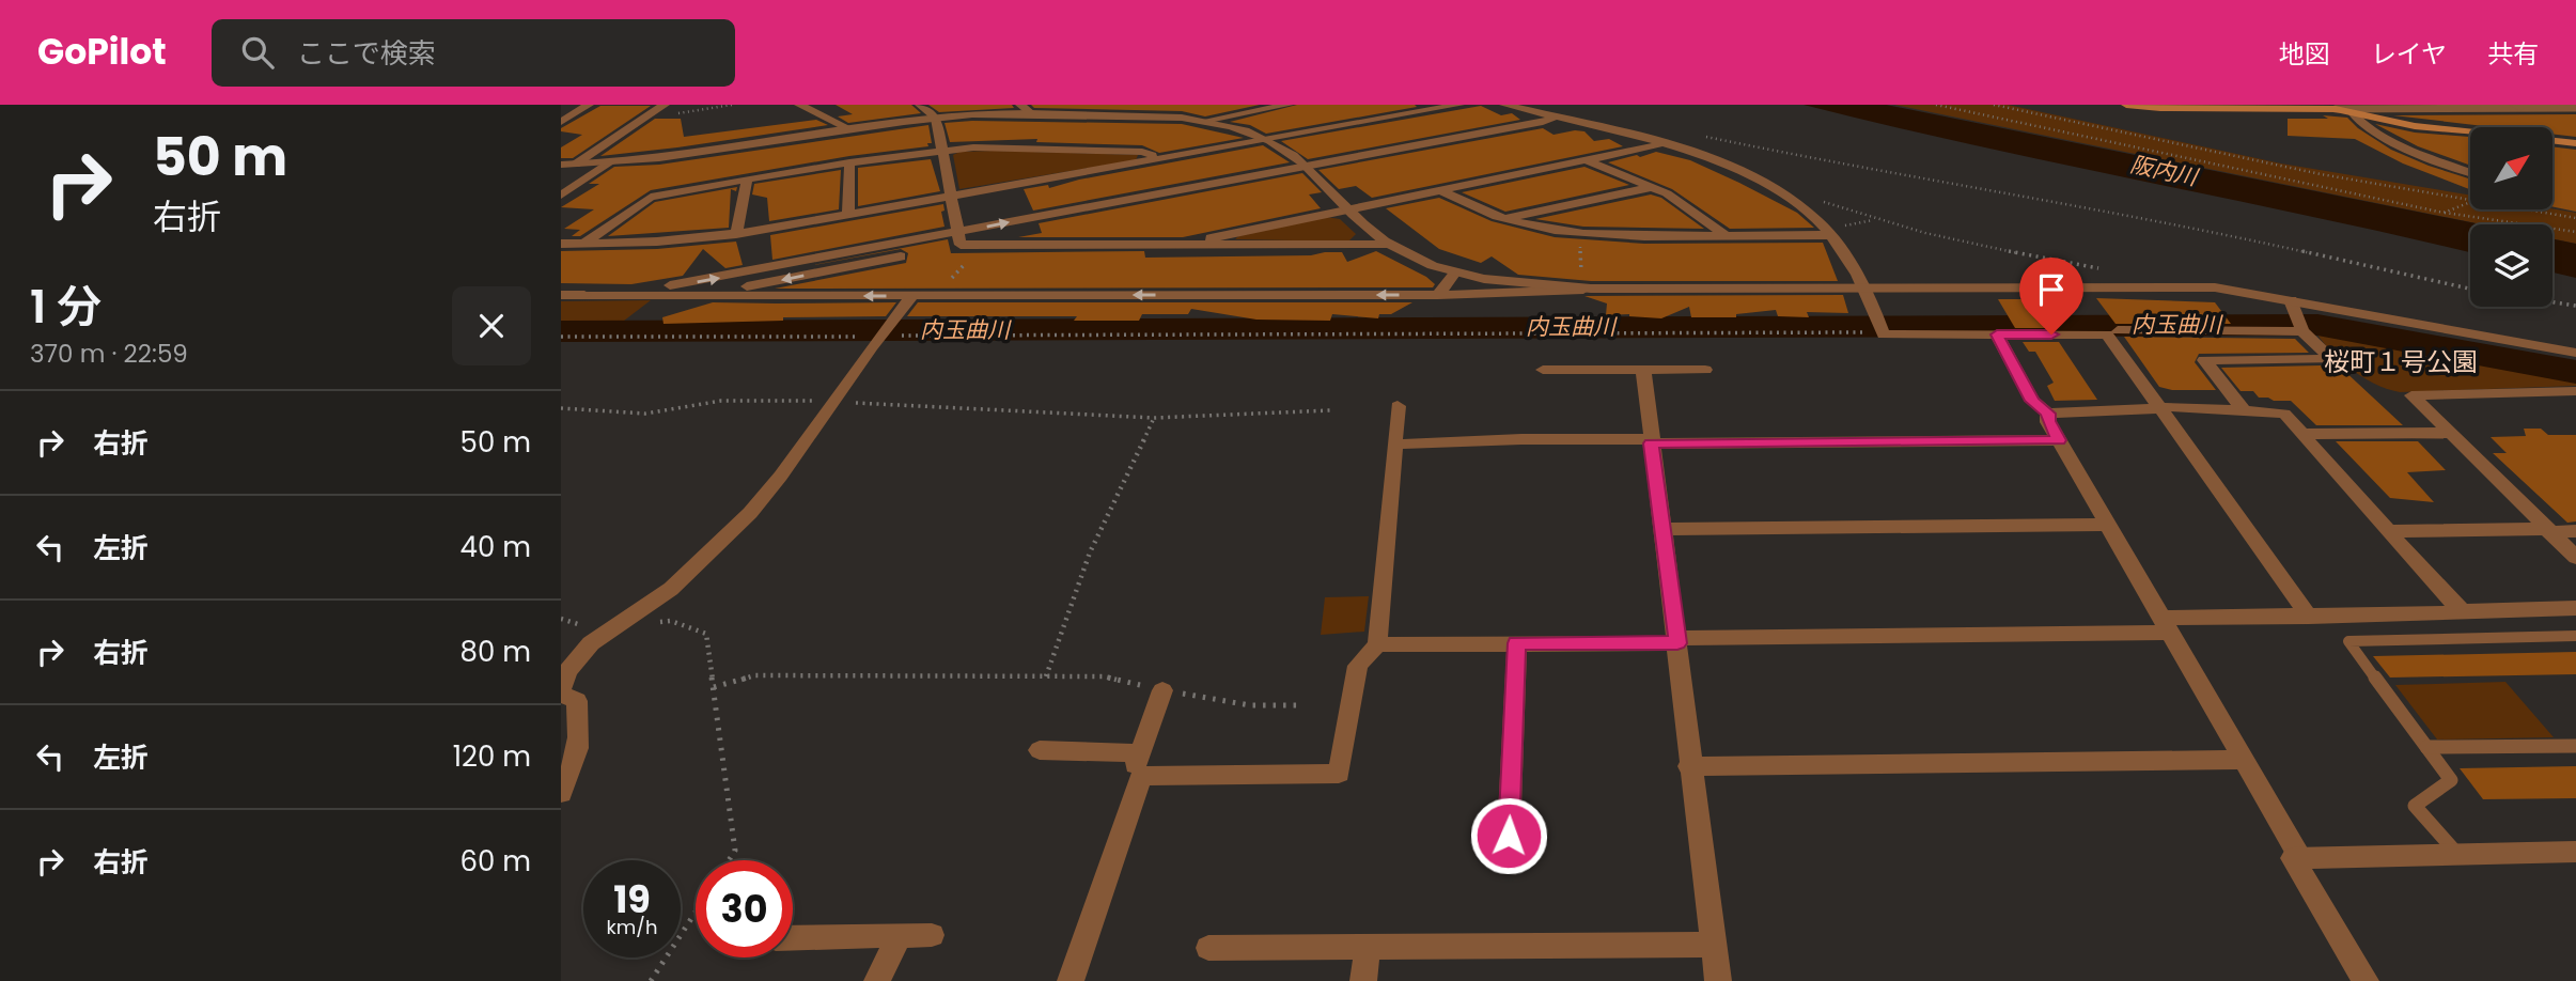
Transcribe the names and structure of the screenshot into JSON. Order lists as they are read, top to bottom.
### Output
{
  "water": ["阪内川", "内玉曲川"],
  "parks": ["桜町１号公園"],
  "north": "top right",
  "page": {
    "header": "GoPilot",
    "search": "ここで検索",
    "nav": ["地図", "レイヤ", "共有"],
    "turn": ["50 m", "右折"],
    "heading": ["1 分", "370 m · 22:59"],
    "list": [
      {
        "name": "右折",
        "value": "50 m"
      },
      {
        "name": "左折",
        "value": "40 m"
      },
      {
        "name": "右折",
        "value": "80 m"
      },
      {
        "name": "左折",
        "value": "120 m"
      },
      {
        "name": "右折",
        "value": "60 m"
      }
    ],
    "speed": "19 km/h",
    "limit": "30"
  }
}
